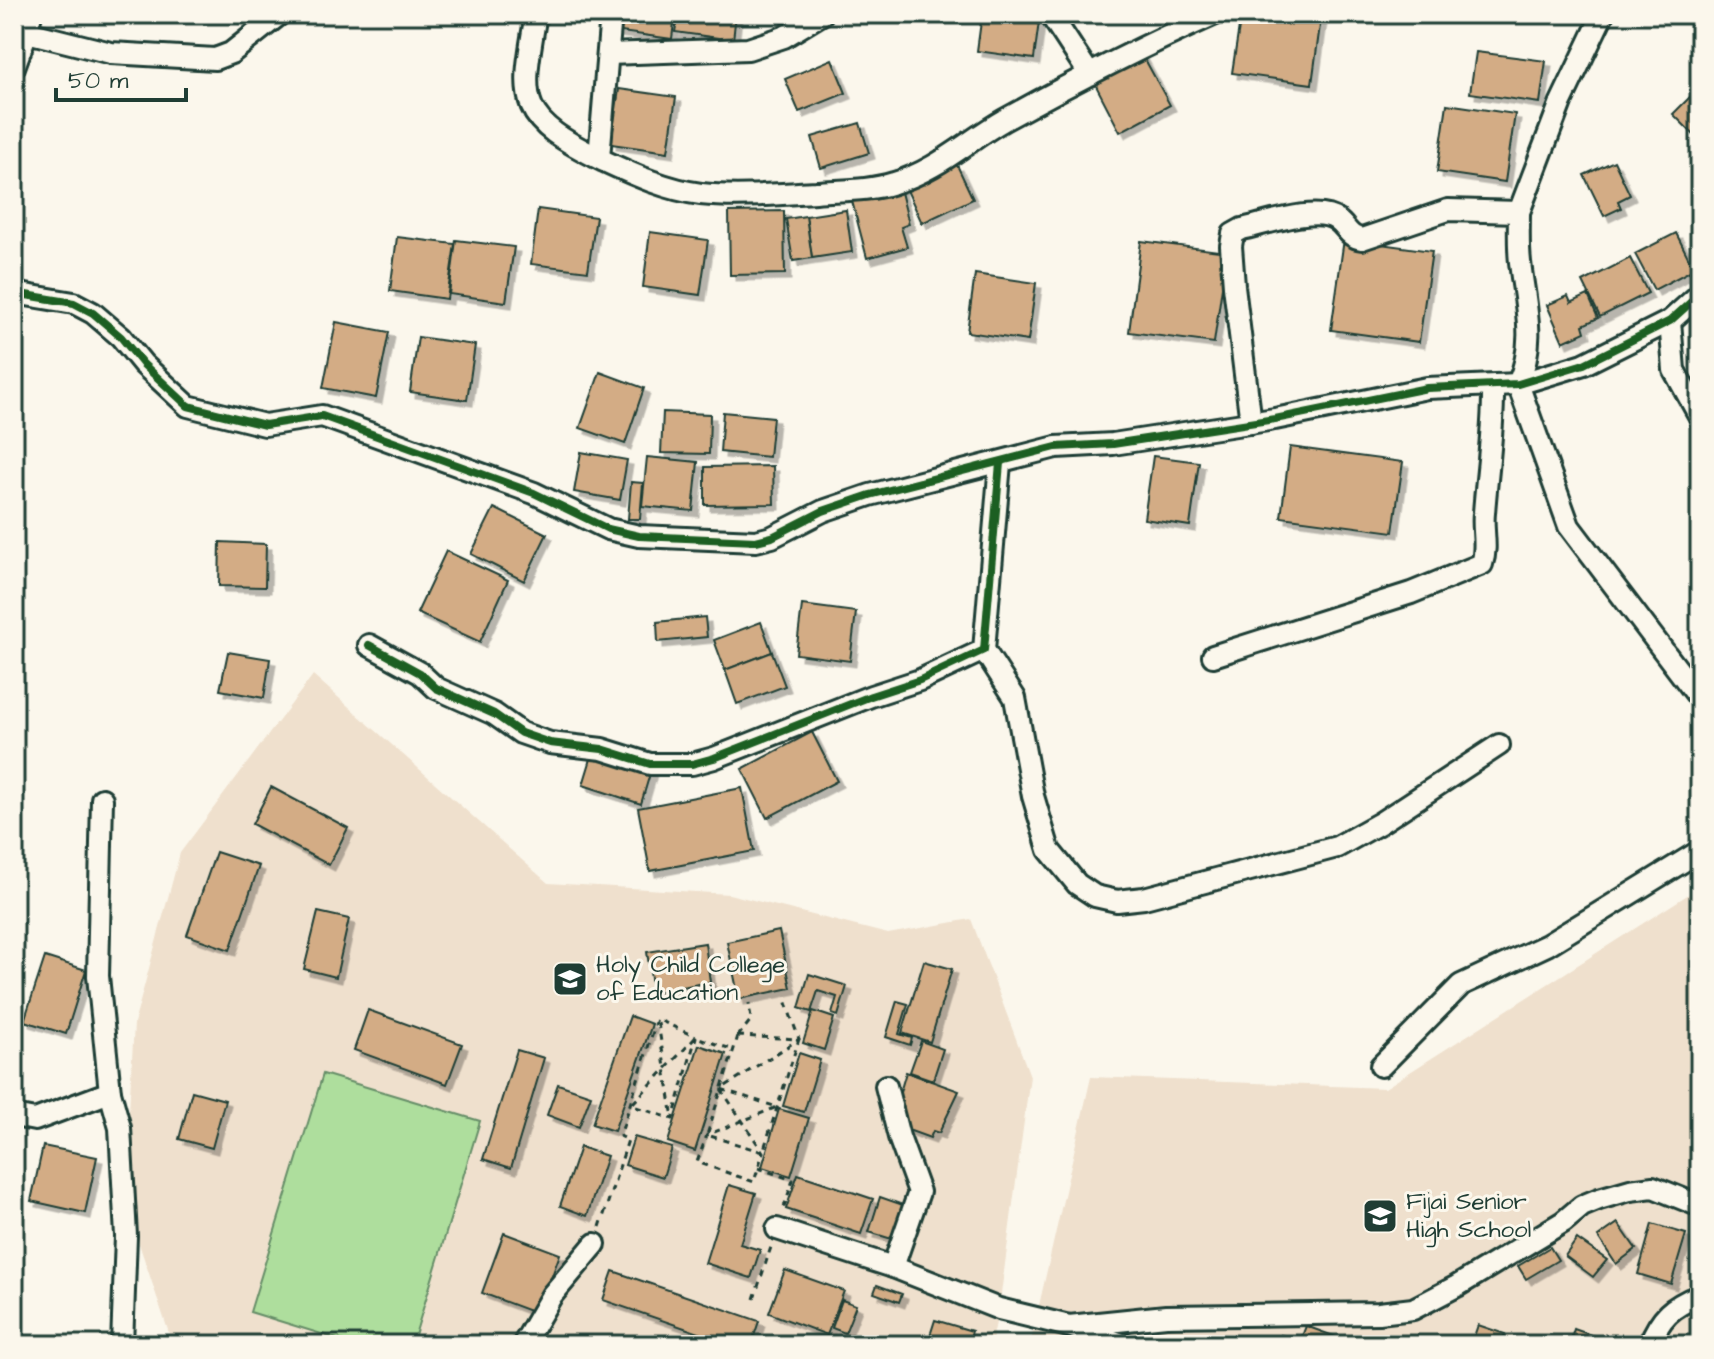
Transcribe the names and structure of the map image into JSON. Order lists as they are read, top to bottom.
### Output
{
  "places": {
    "school or university": ["Holy Child College of Education", "Fijai Senior High School"]
  },
  "scale_bar": "50 m"
}
